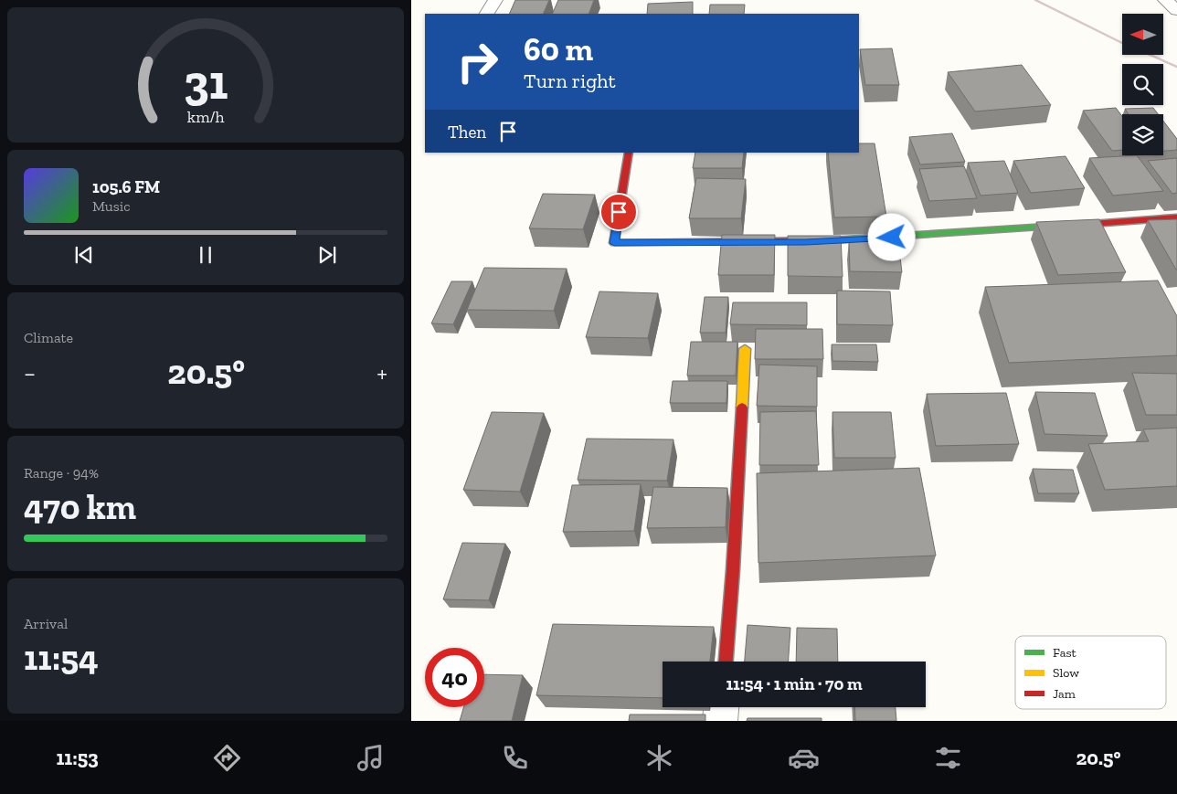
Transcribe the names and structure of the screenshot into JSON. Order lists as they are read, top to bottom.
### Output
{
  "legend": ["Fast", "Slow", "Jam"],
  "north": "left",
  "page": {
    "turn": ["60 m", "Turn right"],
    "then": "Then",
    "song": ["105.6 FM", "Music"],
    "tile": [
      "Climate",
      ["Range · 94%", "470 km"],
      ["Arrival", "11:54"]
    ],
    "heat": ["−", "20.5°", "+"],
    "limit": "40",
    "trip": "11:54 · 1 min · 70 m",
    "tabs": ["11:53", "20.5°"],
    "gauge": ["31", "km/h"]
  }
}
